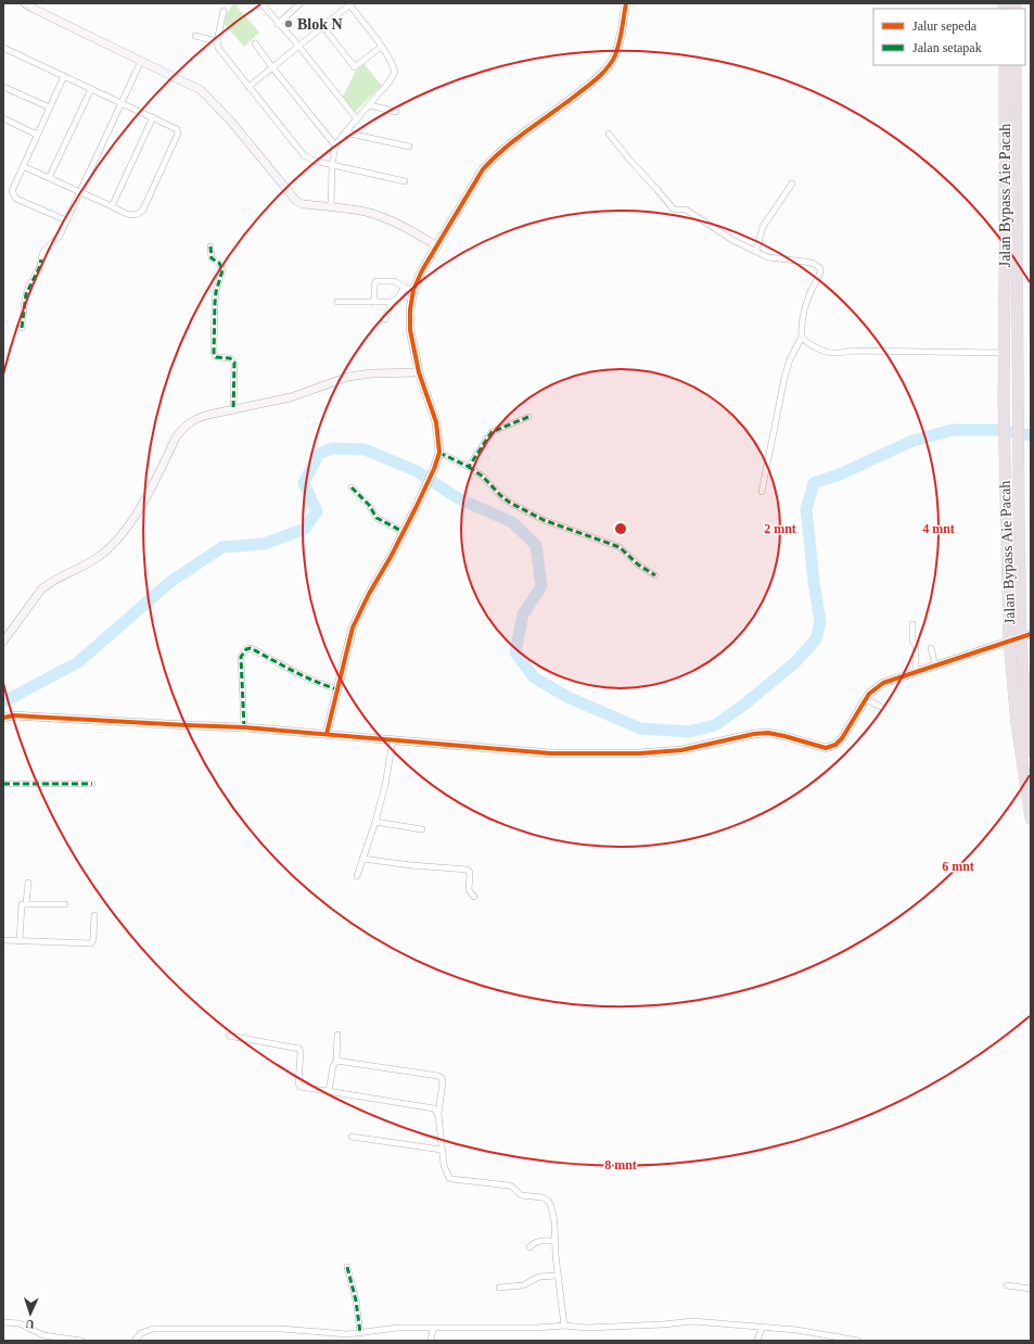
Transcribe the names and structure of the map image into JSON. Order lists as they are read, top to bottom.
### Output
{
  "streets": {
    "highway": ["Jalan Bypass Aie Pacah"]
  },
  "places": ["Blok N"],
  "legend": ["Jalur sepeda", "Jalan setapak"],
  "north": "bottom",
  "rings": [
    "2 mnt",
    "4 mnt",
    "6 mnt",
    "8 mnt"
  ]
}
